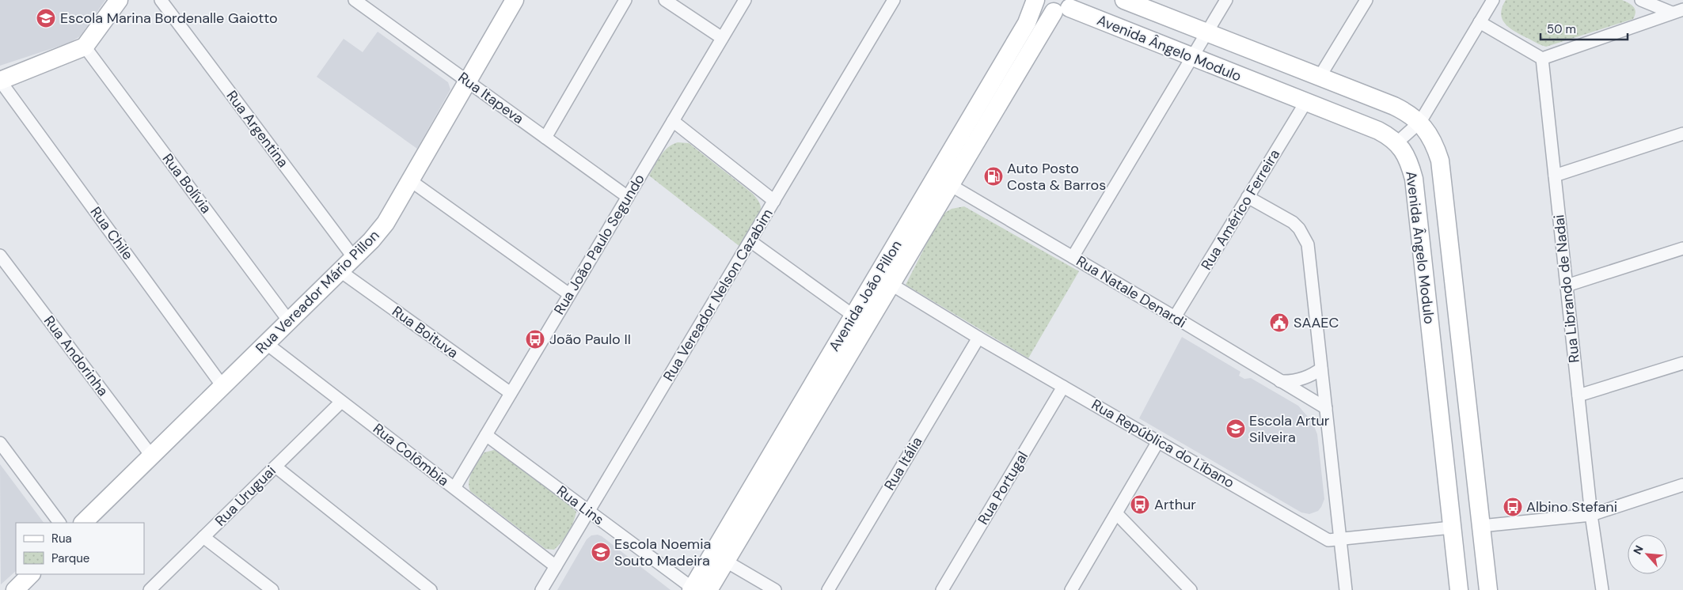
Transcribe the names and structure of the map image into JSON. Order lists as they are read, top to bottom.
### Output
{
  "streets": {
    "street": [
      "Avenida Ângelo Modulo",
      "Rua Itapeva",
      "Rua Argentina",
      "Rua Bolívia",
      "Rua Américo Ferreira",
      "Rua Chile",
      "Rua João Paulo Segundo",
      "Rua Librando de Nadai",
      "Rua Vereador Mário Pillon",
      "Rua Natale Denardi",
      "Rua Vereador Nelson Cazabim",
      "Avenida João Pillon",
      "Rua Boituva",
      "Rua Andorinha",
      "Rua República do Líbano",
      "Rua Colômbia",
      "Rua Itália",
      "Rua Portugal",
      "Rua Uruguai",
      "Rua Lins"
    ]
  },
  "crossings": [
    ["Avenida Ângelo Modulo", "Rua Américo Ferreira"],
    ["Avenida Ângelo Modulo", "Avenida João Pillon"],
    ["Avenida Ângelo Modulo", "Rua República do Líbano"],
    ["Rua Itapeva", "Rua João Paulo Segundo"],
    ["Rua Itapeva", "Rua Vereador Mário Pillon"],
    ["Rua Argentina", "Rua Vereador Mário Pillon"],
    ["Rua Bolívia", "Rua Vereador Mário Pillon"],
    ["Rua Américo Ferreira", "Rua Natale Denardi"],
    ["Rua Chile", "Rua Vereador Mário Pillon"],
    ["Rua João Paulo Segundo", "Rua Boituva"],
    ["Rua João Paulo Segundo", "Rua Colômbia"],
    ["Rua João Paulo Segundo", "Rua Lins"],
    ["Rua Vereador Mário Pillon", "Rua Boituva"],
    ["Rua Vereador Mário Pillon", "Rua Andorinha"],
    ["Rua Vereador Mário Pillon", "Rua Colômbia"],
    ["Rua Natale Denardi", "Avenida João Pillon"],
    ["Rua Vereador Nelson Cazabim", "Rua Colômbia"],
    ["Rua Vereador Nelson Cazabim", "Rua Lins"],
    ["Avenida João Pillon", "Rua República do Líbano"],
    ["Avenida João Pillon", "Rua Lins"],
    ["Rua República do Líbano", "Rua Itália"],
    ["Rua República do Líbano", "Rua Portugal"],
    ["Rua Colômbia", "Rua Uruguai"]
  ],
  "places": {
    "school or university": ["Escola Marina Bordenalle Gaiotto", "Escola Artur Silveira", "Escola Noemia Souto Madeira"],
    "fuel station": ["Auto Posto Costa & Barros"],
    "public building": ["SAAEC"],
    "bus stop": ["João Paulo II", "Arthur", "Albino Stefani"]
  },
  "legend": ["Rua", "Parque"],
  "scale_bar": "50 m",
  "north": "top left"
}
